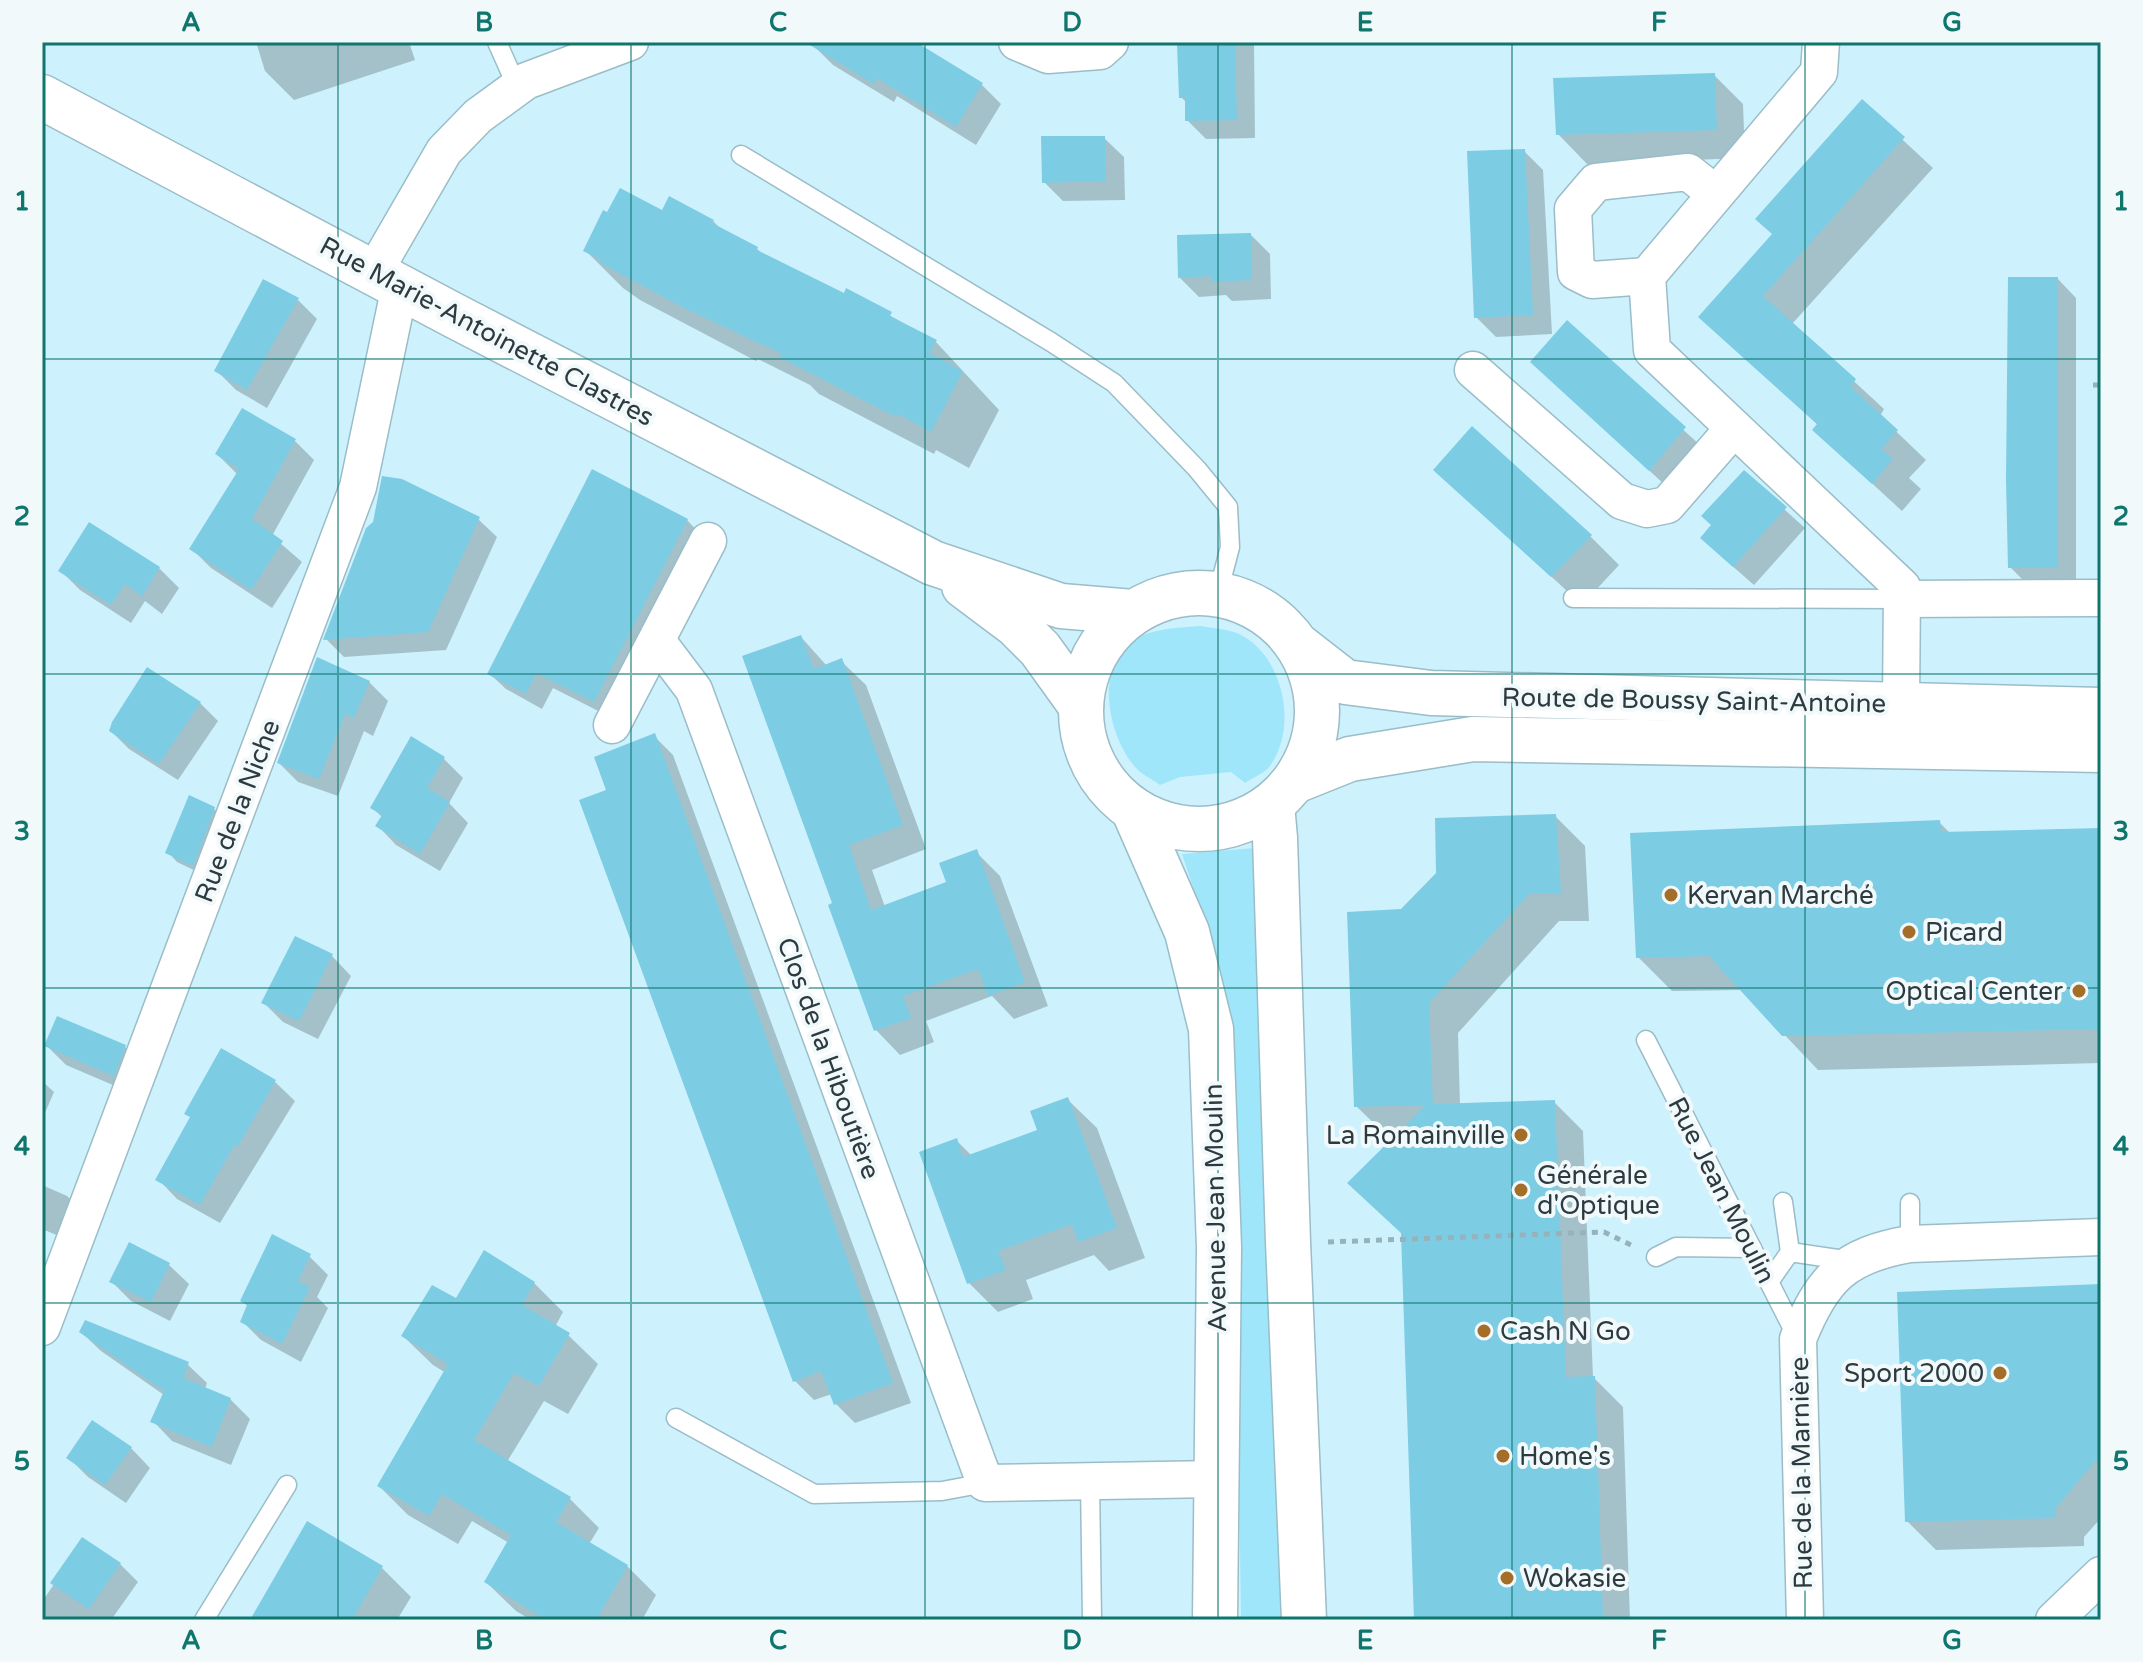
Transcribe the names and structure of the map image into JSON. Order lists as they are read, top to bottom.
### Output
{
  "streets": {
    "main road": ["Rue Marie-Antoinette Clastres", "Route de Boussy Saint-Antoine", "Avenue Jean Moulin"],
    "street": ["Rue de la Niche", "Clos de la Hiboutière", "Rue de la Marnière"],
    "lane": ["Rue Jean Moulin"]
  },
  "crossings": [
    ["Rue Marie-Antoinette Clastres", "Route de Boussy Saint-Antoine"],
    ["Rue Marie-Antoinette Clastres", "Rue de la Niche"],
    ["Rue Marie-Antoinette Clastres", "Avenue Jean Moulin"],
    ["Route de Boussy Saint-Antoine", "Avenue Jean Moulin"],
    ["Rue Jean Moulin", "Rue de la Marnière"]
  ],
  "places": [
    "Kervan Marché",
    "Picard",
    "Optical Center",
    "La Romainville",
    "Générale d'Optique",
    "Cash N Go",
    "Sport 2000",
    "Home's",
    "Wokasie"
  ],
  "grid": {
    "columns": [
      "A",
      "B",
      "C",
      "D",
      "E",
      "F",
      "G"
    ],
    "rows": [
      "1",
      "2",
      "3",
      "4",
      "5"
    ]
  }
}
